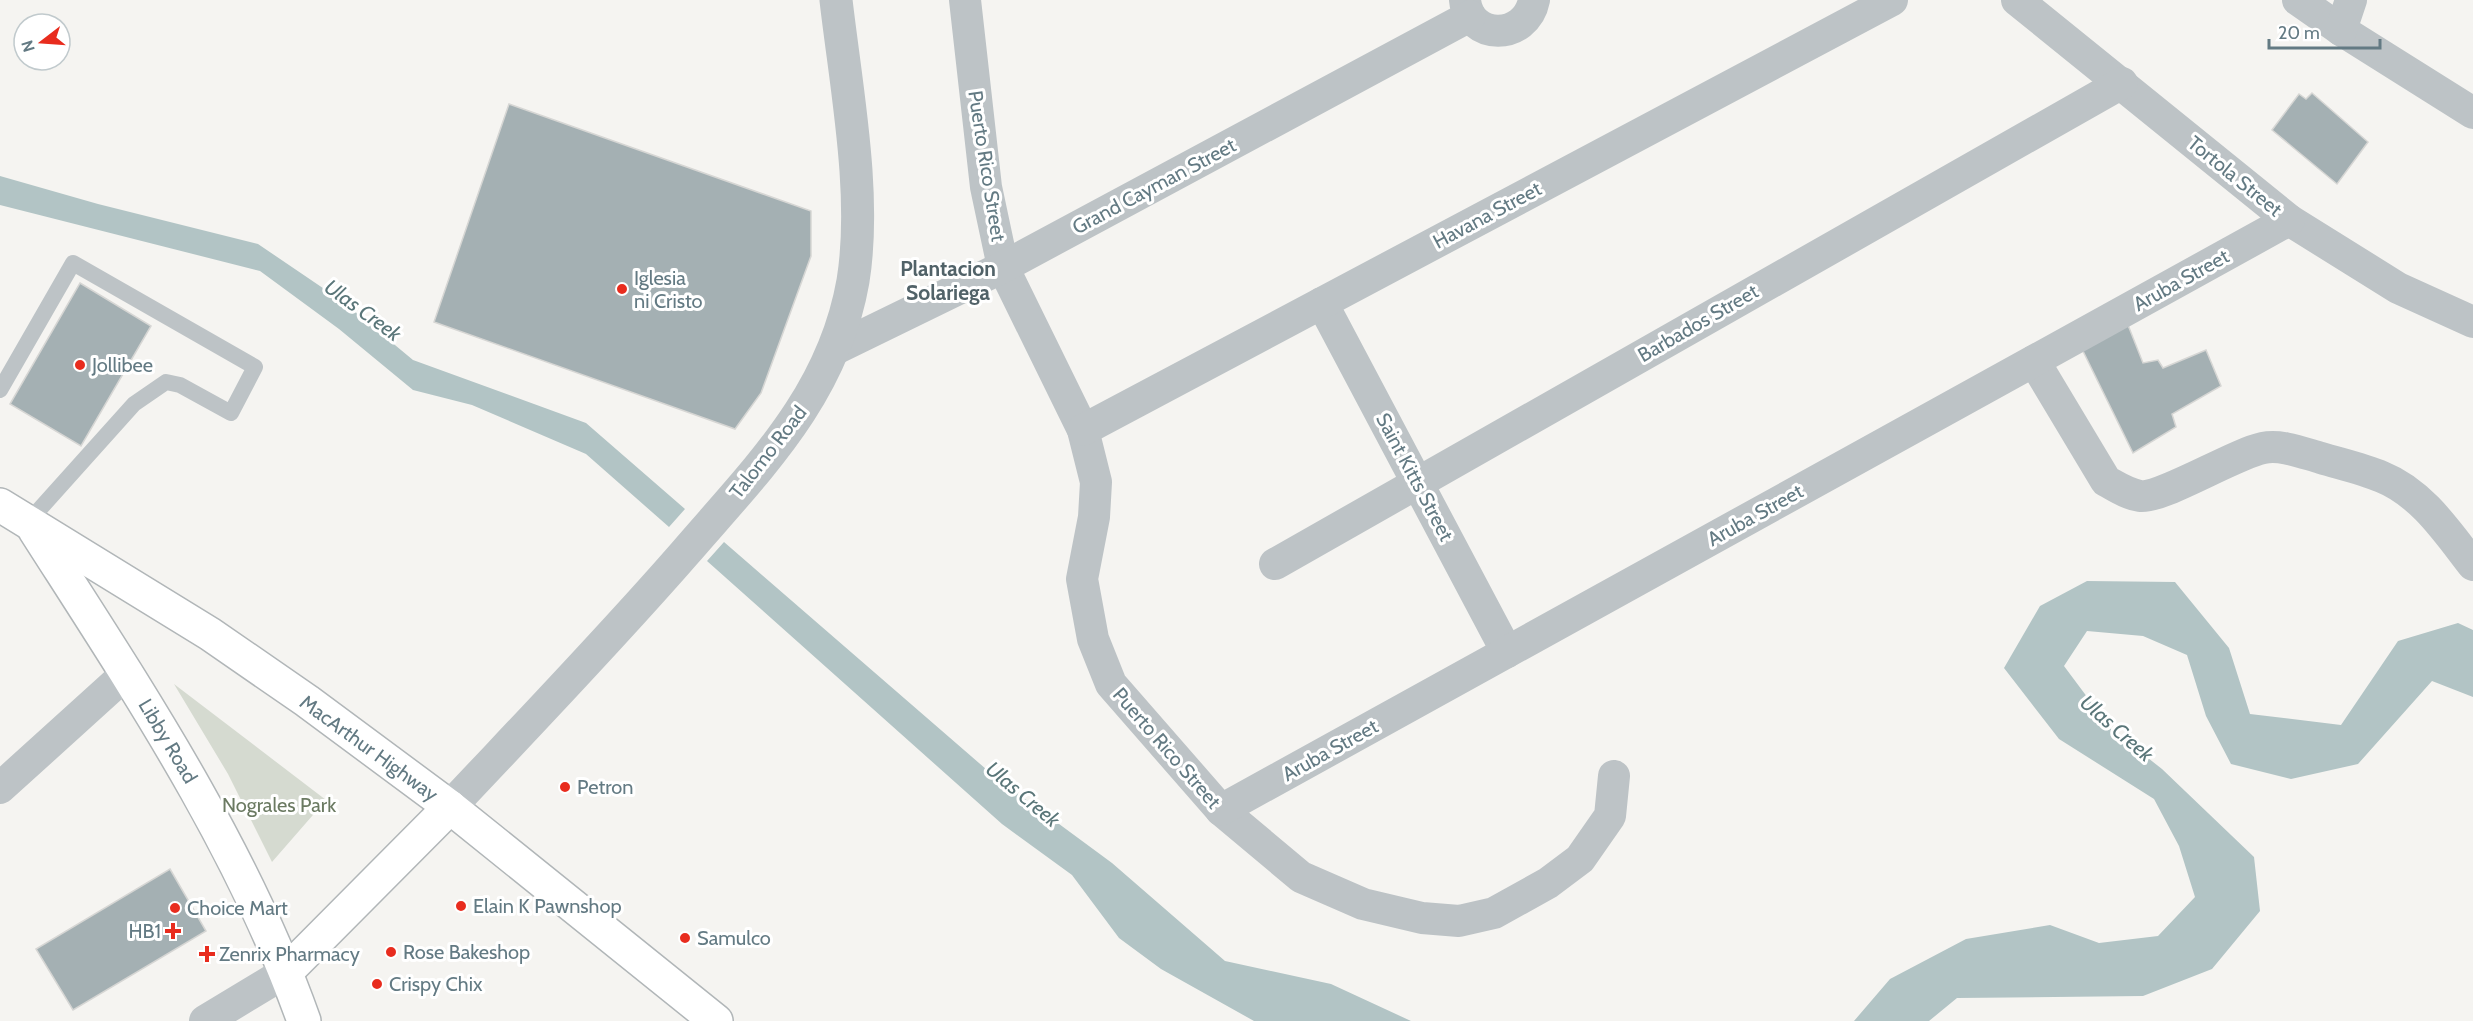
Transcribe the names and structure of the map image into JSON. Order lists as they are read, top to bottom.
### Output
{
  "streets": {
    "highway": ["Libby Road", "MacArthur Highway"],
    "street": [
      "Puerto Rico Street",
      "Tortola Street",
      "Grand Cayman Street",
      "Havana Street",
      "Aruba Street",
      "Barbados Street",
      "Talomo Road",
      "Saint Kitts Street"
    ]
  },
  "crossings": [
    ["Puerto Rico Street", "Grand Cayman Street"],
    ["Puerto Rico Street", "Havana Street"],
    ["Puerto Rico Street", "Aruba Street"],
    ["Tortola Street", "Aruba Street"],
    ["Tortola Street", "Barbados Street"],
    ["Grand Cayman Street", "Talomo Road"],
    ["Havana Street", "Saint Kitts Street"],
    ["Aruba Street", "Saint Kitts Street"],
    ["Barbados Street", "Saint Kitts Street"],
    ["Talomo Road", "MacArthur Highway"],
    ["Libby Road", "MacArthur Highway"]
  ],
  "districts": ["Plantacion Solariega"],
  "water": ["Ulas Creek"],
  "parks": ["Nograles Park"],
  "places": {
    "other": [
      "Iglesia ni Cristo",
      "Jollibee",
      "Petron",
      "Elain K Pawnshop",
      "Choice Mart",
      "Samulco",
      "Rose Bakeshop",
      "Crispy Chix"
    ],
    "health": ["HB1", "Zenrix Pharmacy"]
  },
  "scale_bar": "20 m",
  "north": "left"
}
